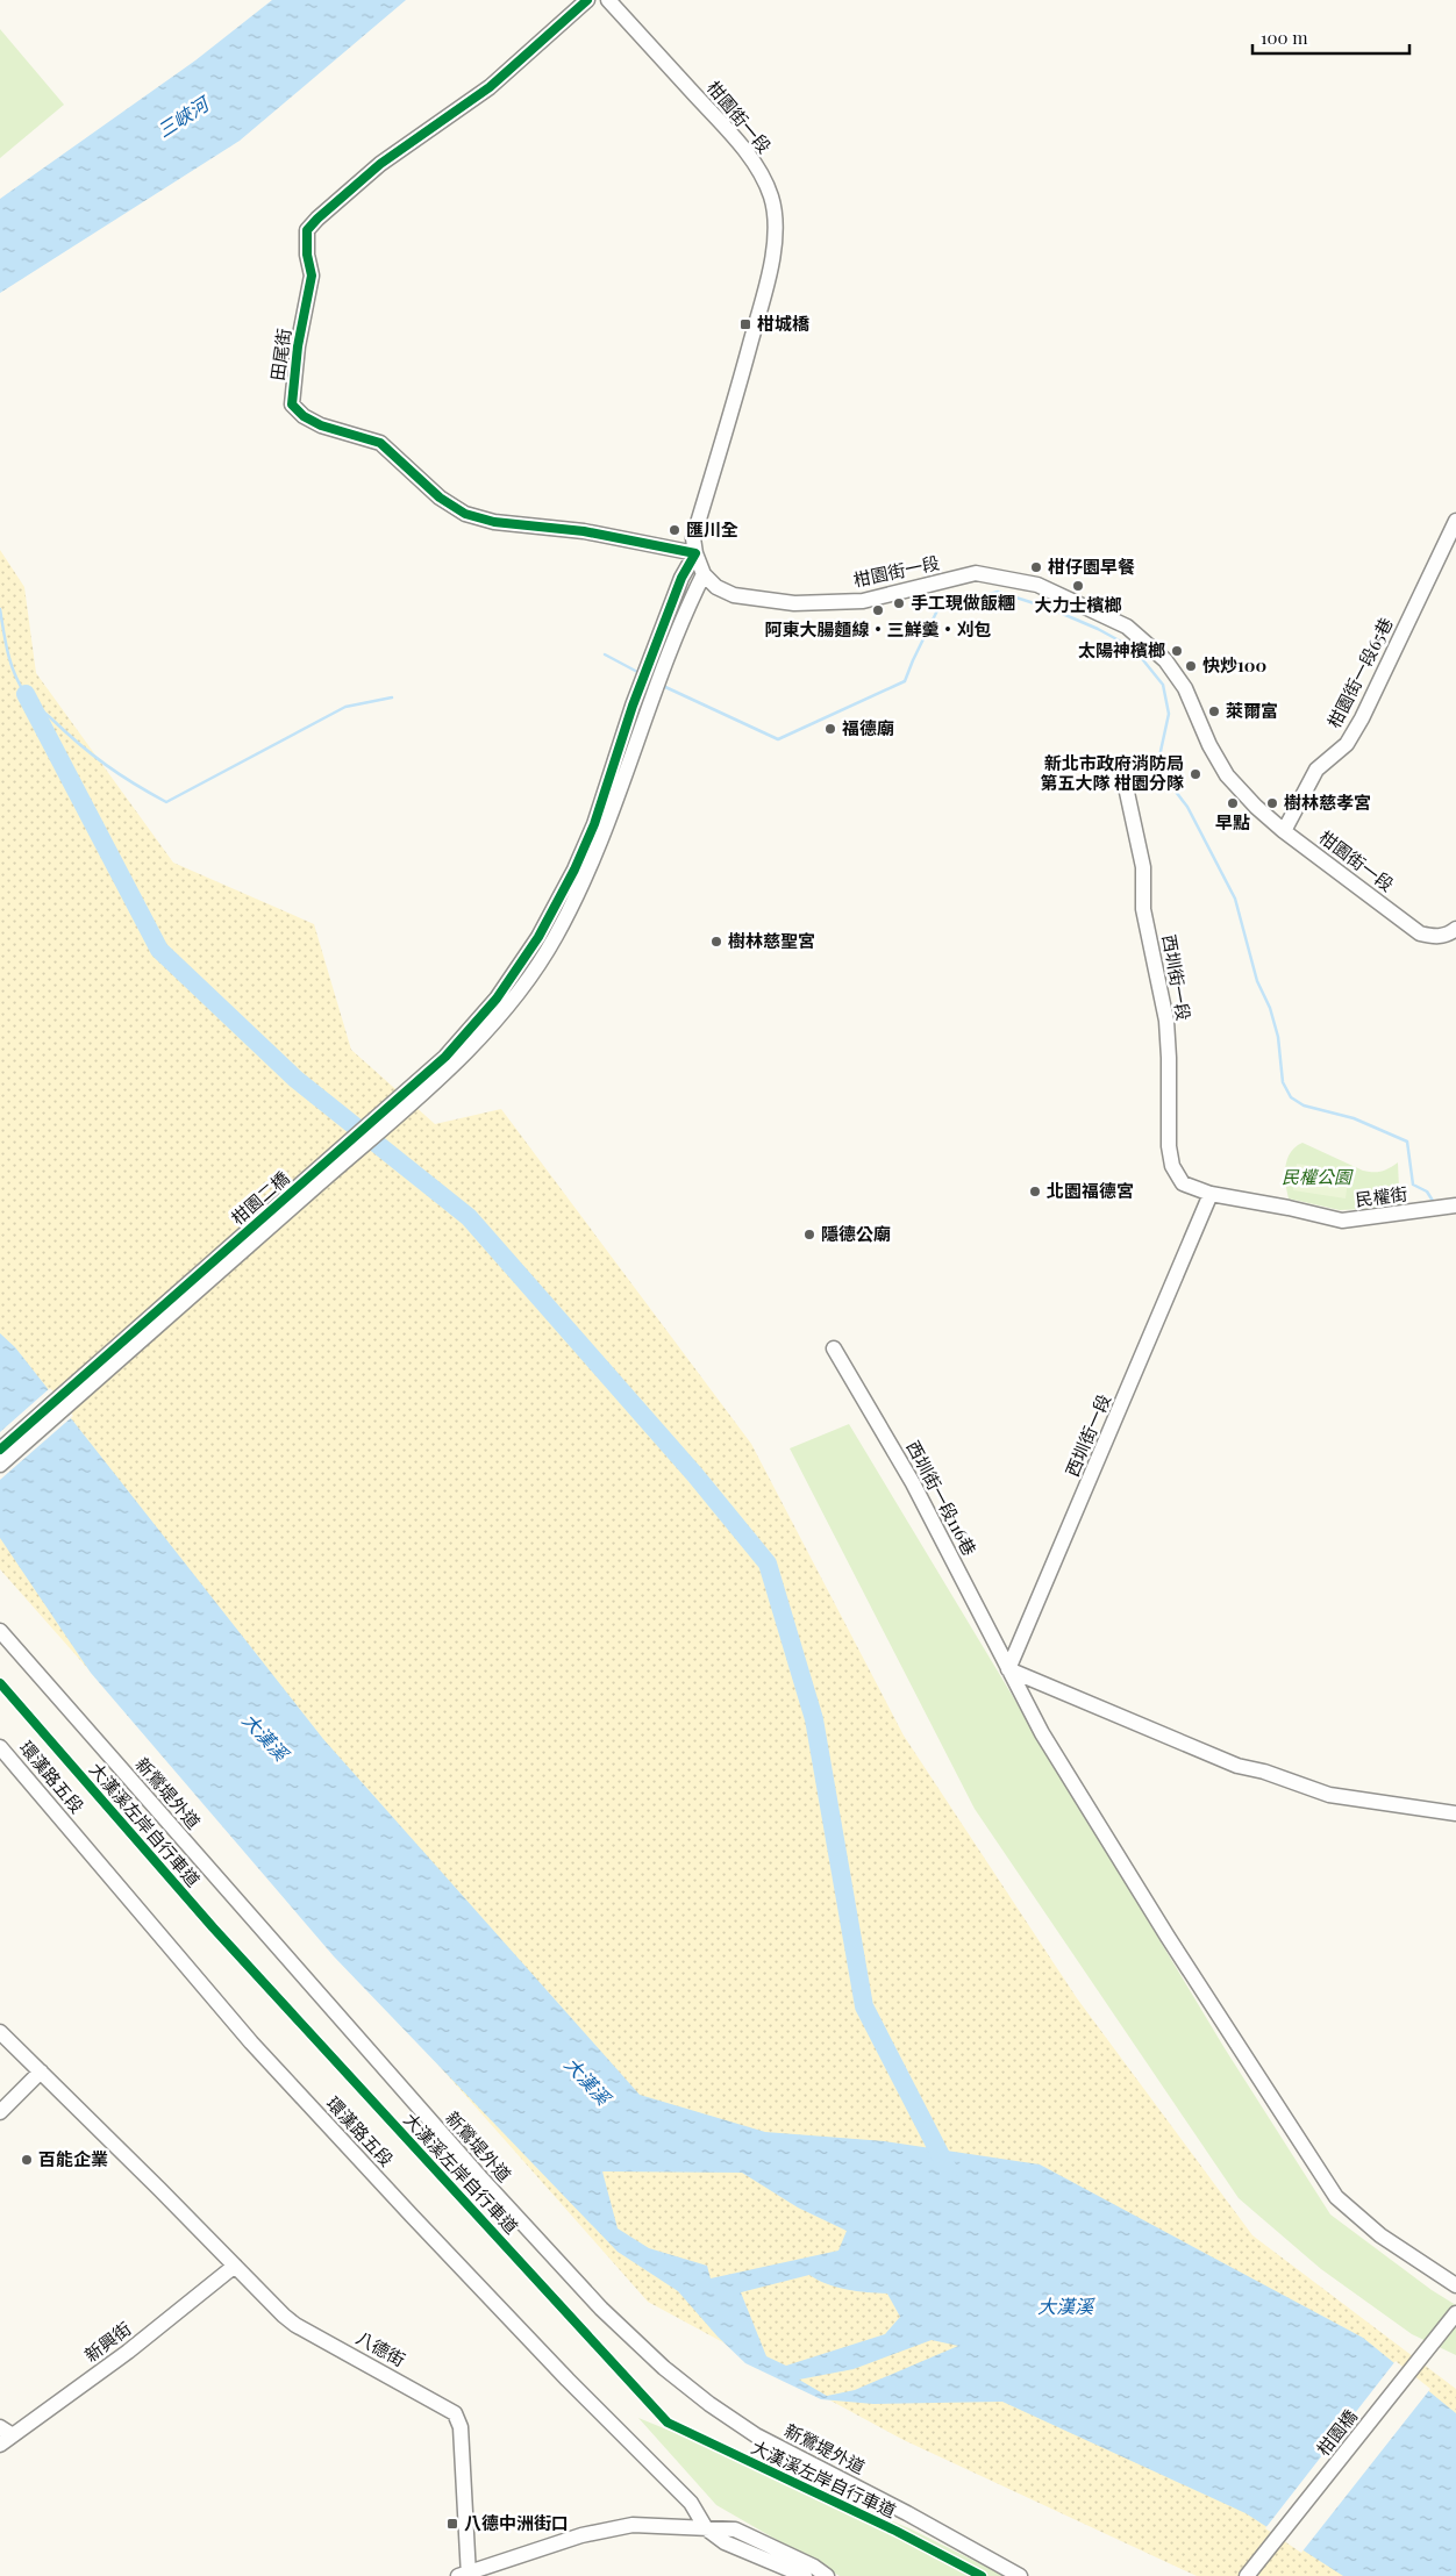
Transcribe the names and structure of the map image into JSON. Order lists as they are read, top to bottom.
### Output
{
  "streets": {
    "street": [
      "柑園街一段",
      "田尾街",
      "柑園街一段65巷",
      "西圳街一段",
      "民權街",
      "柑園二橋",
      "西圳街一段116巷",
      "環漢路五段",
      "新鶯堤外道",
      "新興街",
      "八德街",
      "柑園橋"
    ],
    "cycle path": ["大漢溪左岸自行車道"]
  },
  "crossings": [
    ["柑園街一段", "田尾街"],
    ["柑園街一段", "柑園街一段65巷"],
    ["柑園街一段", "柑園二橋"],
    ["田尾街", "柑園二橋"],
    ["西圳街一段", "民權街"],
    ["西圳街一段", "西圳街一段116巷"],
    ["環漢路五段", "八德街"],
    ["新興街", "八德街"]
  ],
  "water": ["三峽河", "大漢溪"],
  "parks": ["民權公園"],
  "places": {
    "transit": ["柑城橋", "八德中洲街口"],
    "other": [
      "匯川全",
      "柑仔園早餐",
      "大力士檳榔",
      "手工現做飯糰",
      "阿東大腸麵線‧三鮮羹‧刈包",
      "太陽神檳榔",
      "快炒100",
      "萊爾富",
      "福德廟",
      "新北市政府消防局 第五大隊 柑園分隊",
      "早點",
      "樹林慈孝宮",
      "樹林慈聖宮",
      "北園福德宮",
      "隱德公廟",
      "百能企業"
    ]
  },
  "scale_bar": "100 m"
}
